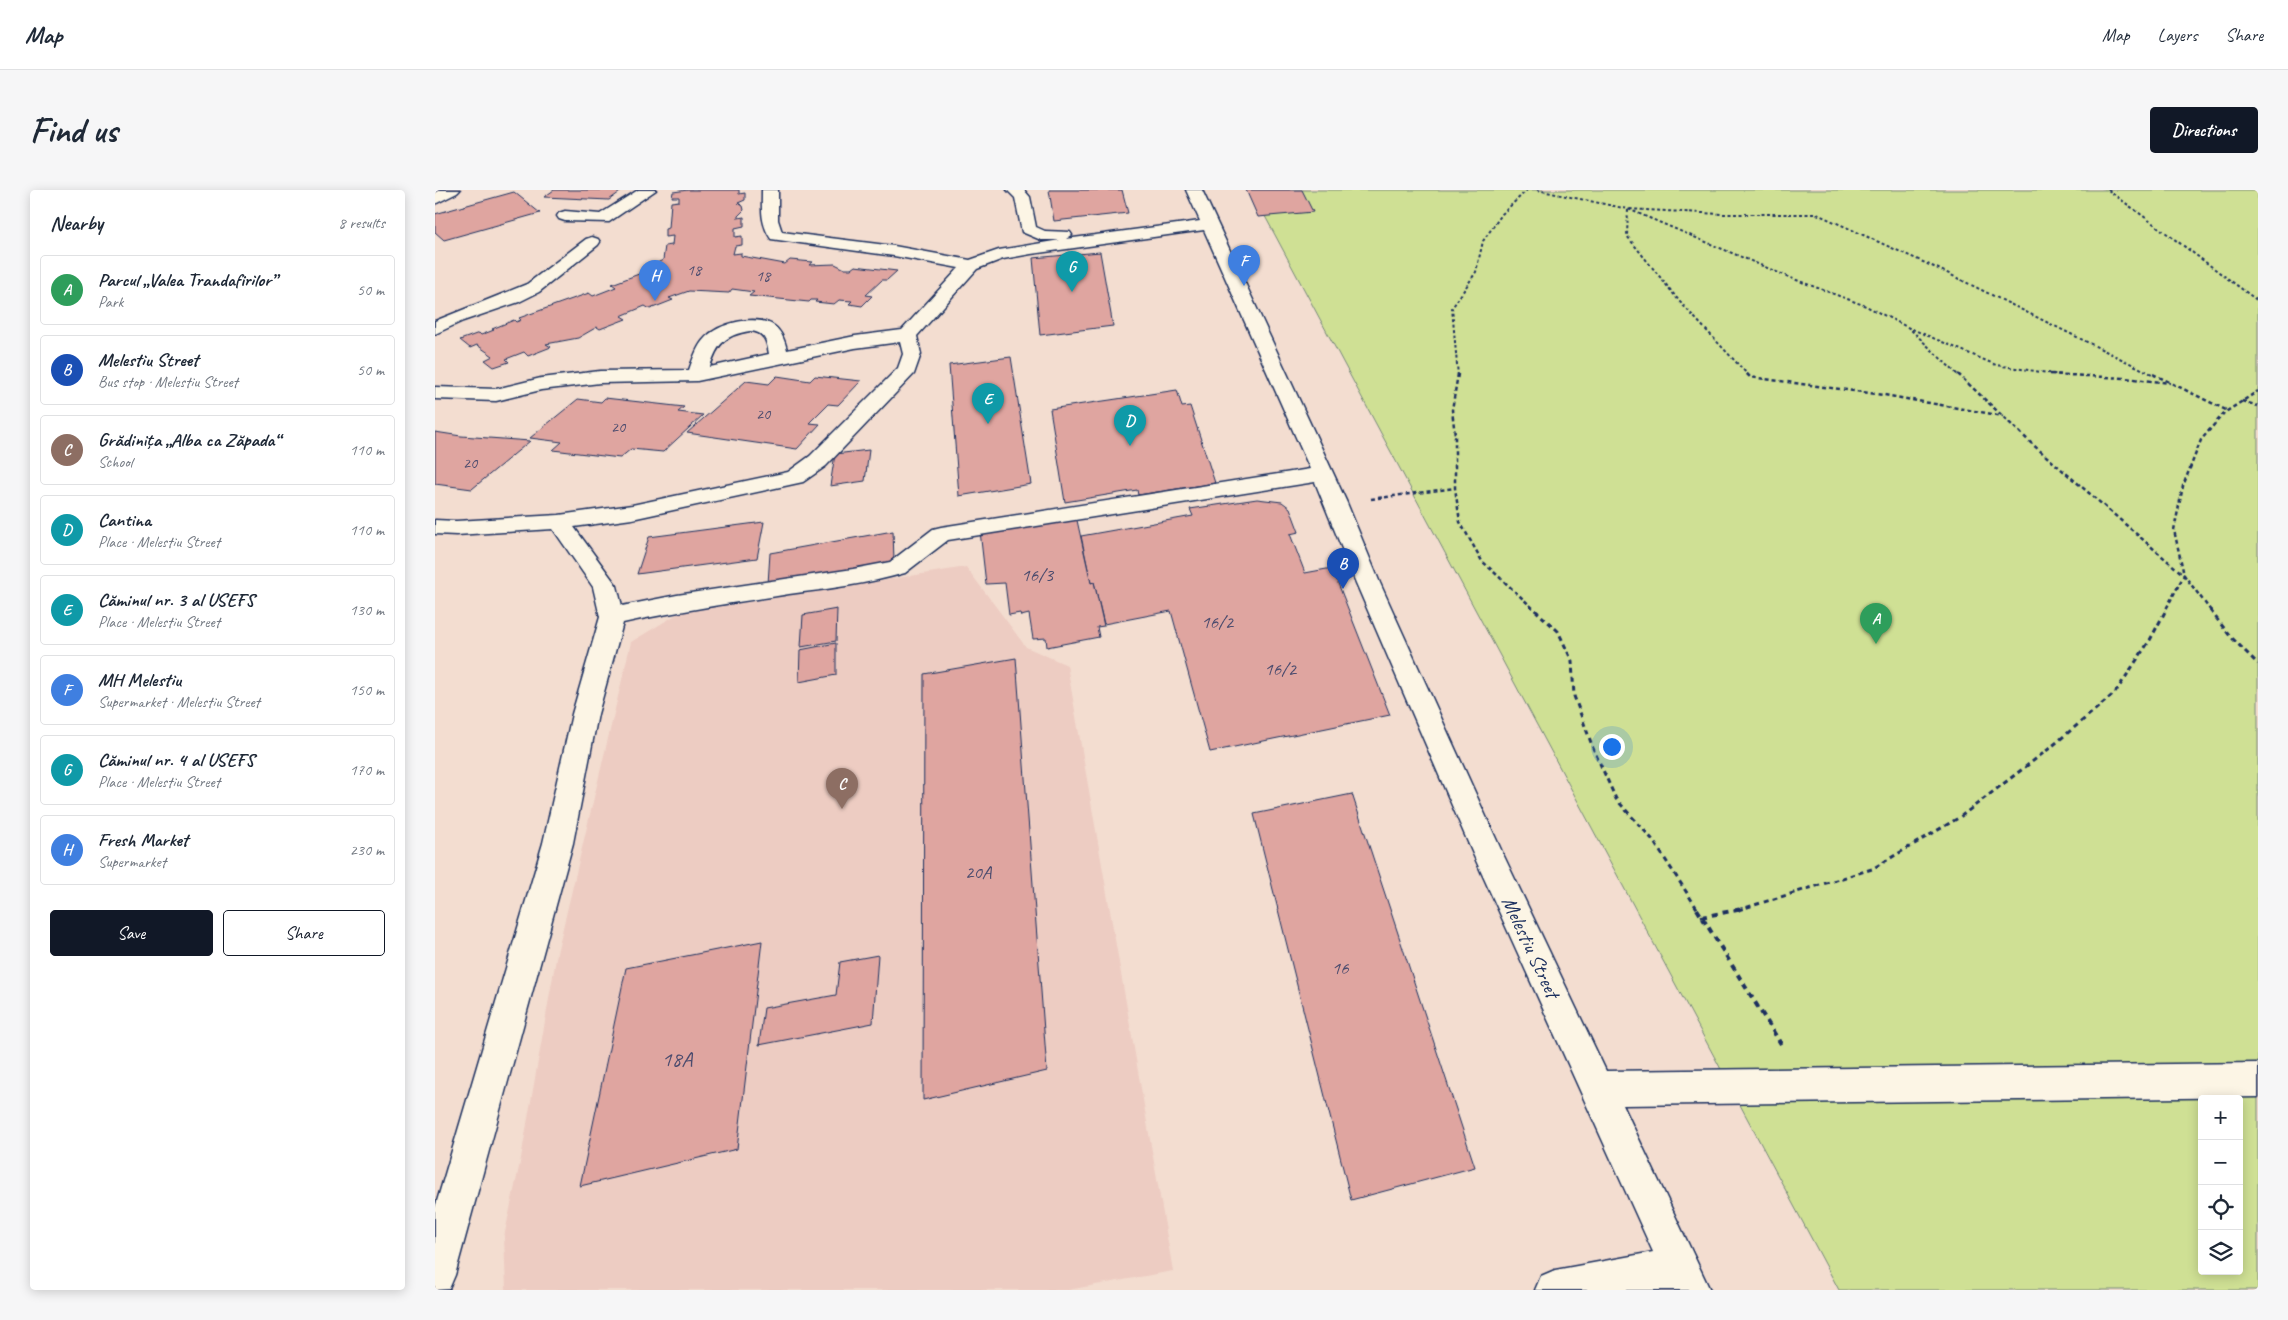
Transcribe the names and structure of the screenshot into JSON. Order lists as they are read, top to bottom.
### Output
{
  "streets": {
    "street": ["Melestiu Street"]
  },
  "house_numbers": [
    "18",
    "18",
    "20",
    "20",
    "20",
    "16/3",
    "16/2",
    "16/2",
    "20A",
    "16",
    "18A"
  ],
  "page": {
    "header": "Map",
    "nav": ["Map", "Layers", "Share"],
    "buttons": [
      "Directions",
      ["Save", "Share"]
    ],
    "title": "Find us",
    "heading": ["Nearby", "8 results"],
    "pins": [
      "F",
      "G",
      "H",
      "E",
      "D",
      "B",
      "A",
      "C"
    ],
    "list": [
      {
        "mark": "A",
        "name": "Parcul „Valea Trandafirilor”",
        "note": "Park",
        "value": "50 m"
      },
      {
        "mark": "B",
        "name": "Melestiu Street",
        "note": "Bus stop · Melestiu Street",
        "value": "50 m"
      },
      {
        "mark": "C",
        "name": "Grădinița „Alba ca Zăpada“",
        "note": "School",
        "value": "110 m"
      },
      {
        "mark": "D",
        "name": "Cantina",
        "note": "Place · Melestiu Street",
        "value": "110 m"
      },
      {
        "mark": "E",
        "name": "Căminul nr. 3 al USEFS",
        "note": "Place · Melestiu Street",
        "value": "130 m"
      },
      {
        "mark": "F",
        "name": "MH Melestiu",
        "note": "Supermarket · Melestiu Street",
        "value": "150 m"
      },
      {
        "mark": "G",
        "name": "Căminul nr. 4 al USEFS",
        "note": "Place · Melestiu Street",
        "value": "170 m"
      },
      {
        "mark": "H",
        "name": "Fresh Market",
        "note": "Supermarket",
        "value": "230 m"
      }
    ],
    "map_buttons": ["+", "−"]
  }
}
